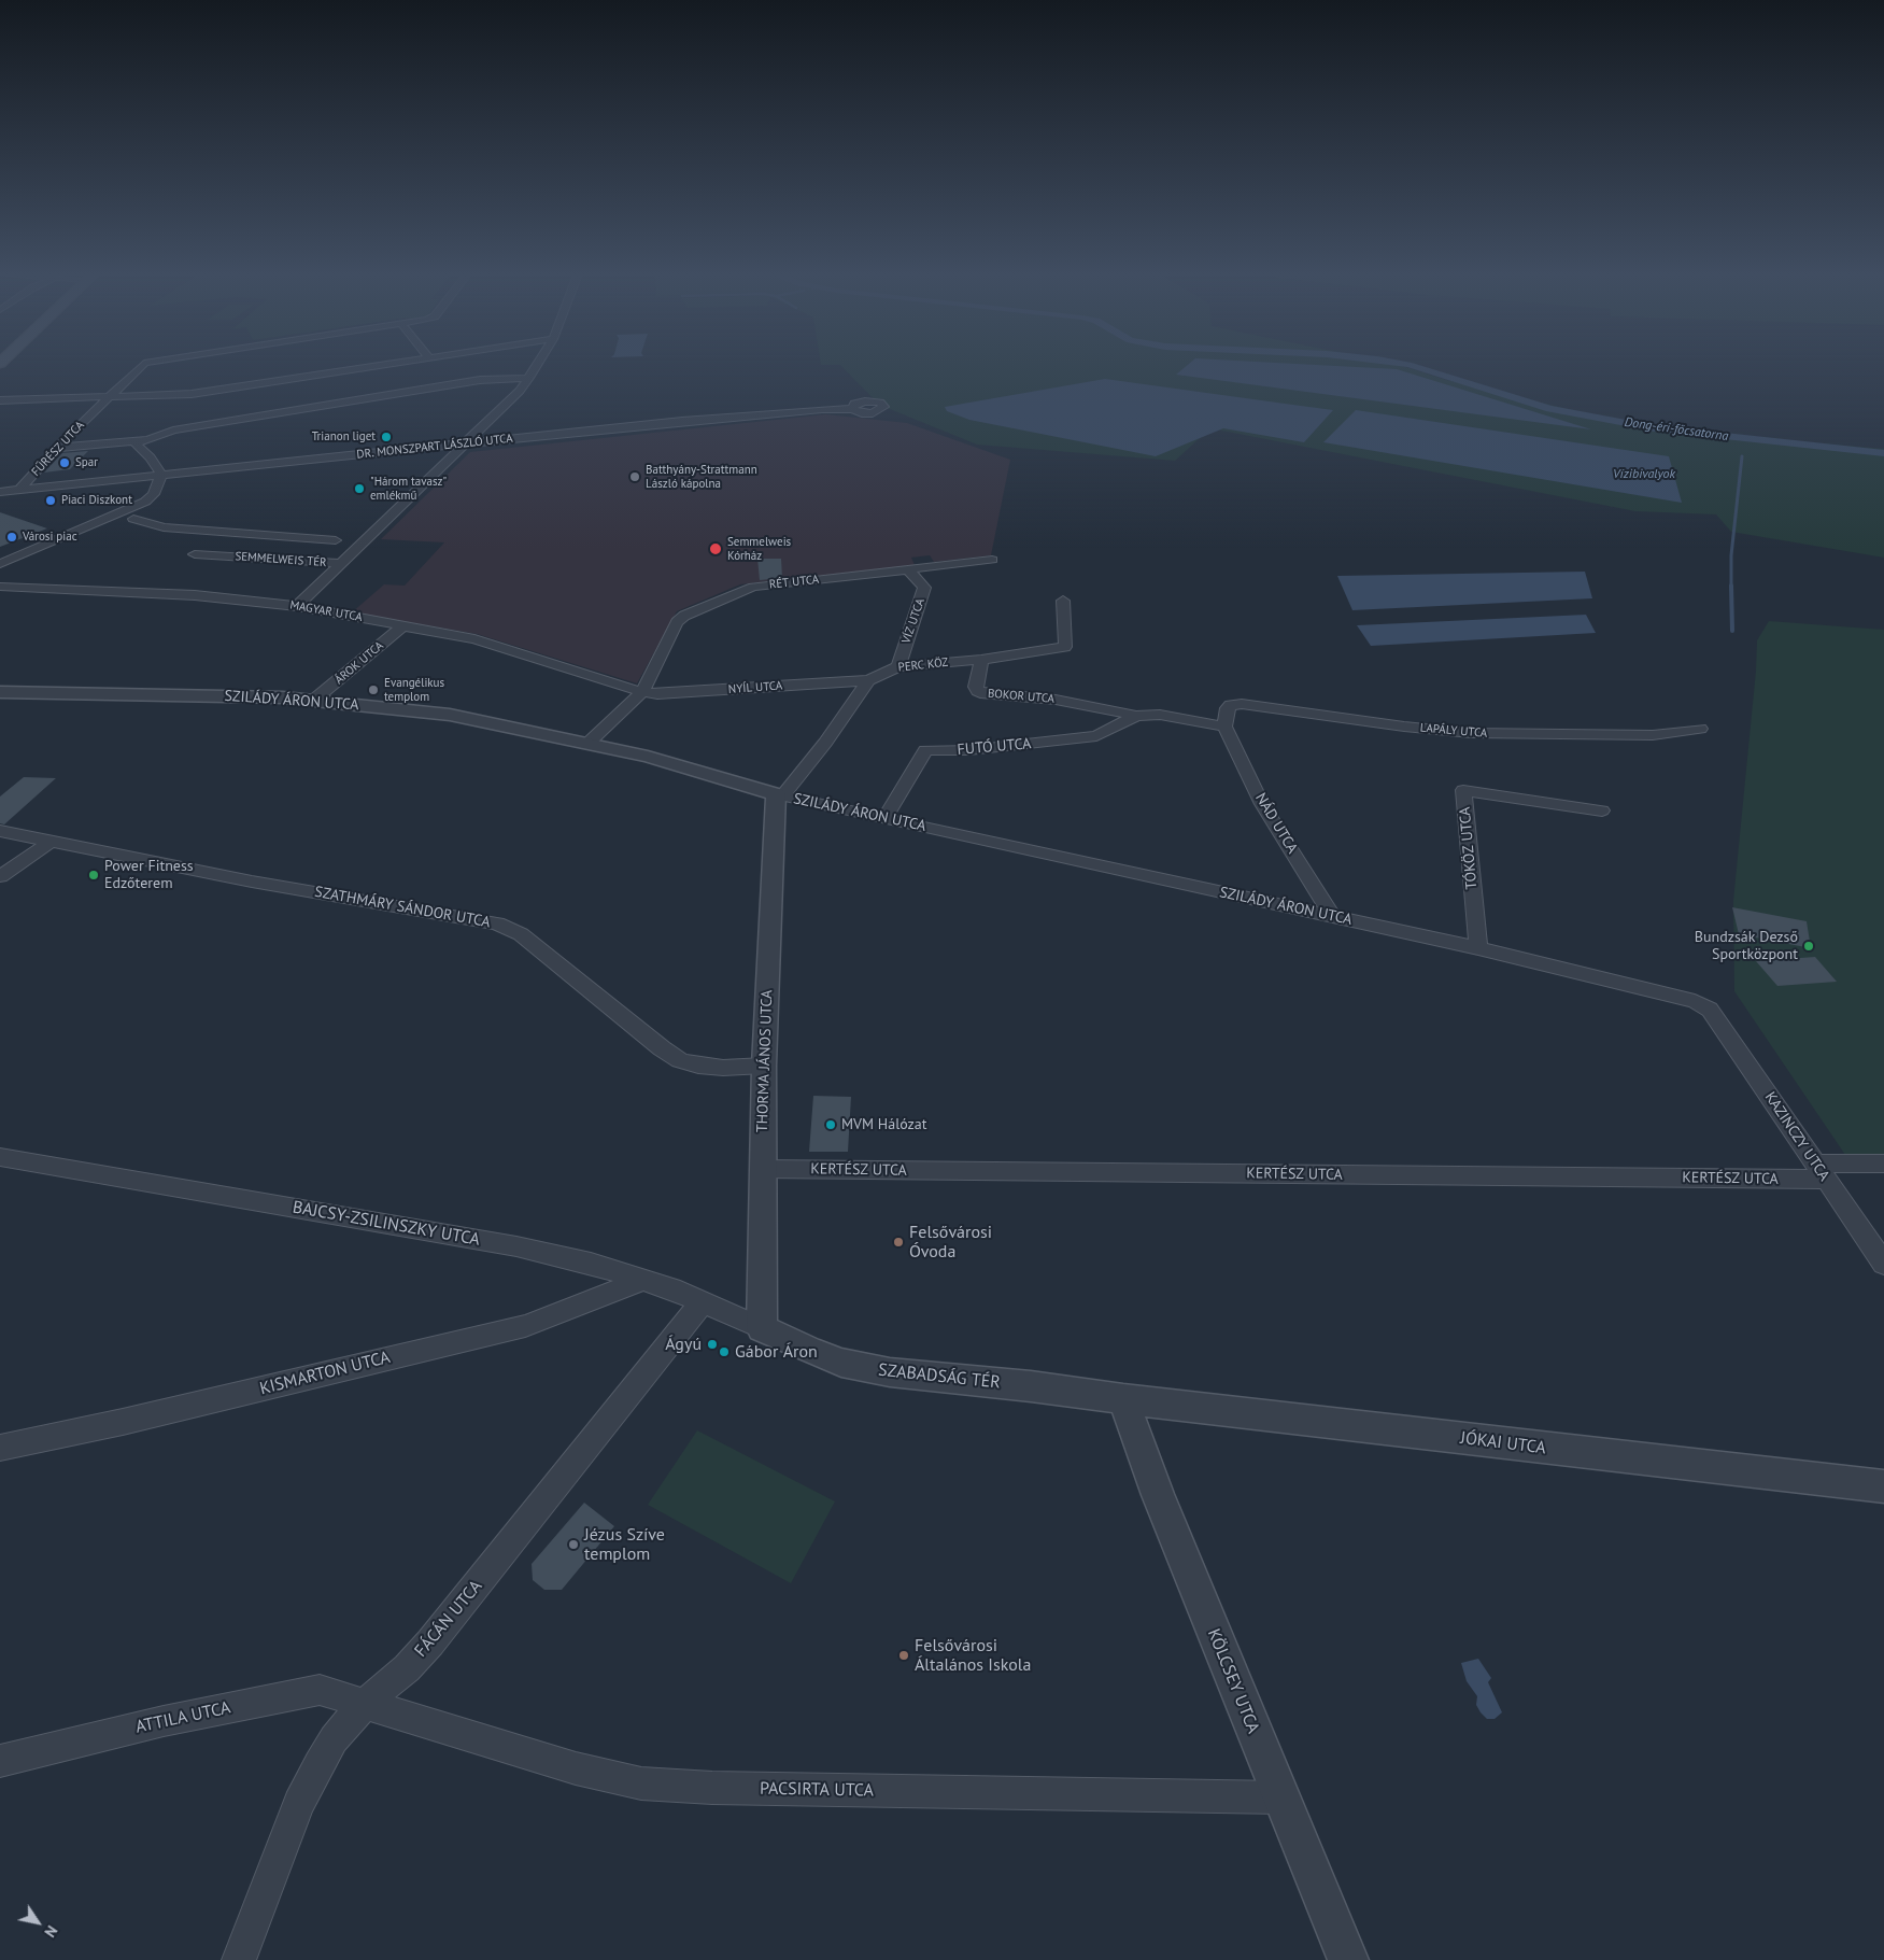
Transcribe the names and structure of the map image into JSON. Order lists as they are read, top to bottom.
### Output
{
  "streets": {
    "street": [
      "DR. MONSZPART LÁSZLÓ UTCA",
      "FŰRÉSZ UTCA",
      "SEMMELWEIS TÉR",
      "RÉT UTCA",
      "MAGYAR UTCA",
      "VÍZ UTCA",
      "ÁROK UTCA",
      "PERC KÖZ",
      "NYÍL UTCA",
      "BOKOR UTCA",
      "SZILÁDY ÁRON UTCA",
      "LAPÁLY UTCA",
      "FUTÓ UTCA",
      "NÁD UTCA",
      "TÓKÖZ UTCA",
      "SZATHMÁRY SÁNDOR UTCA",
      "THORMA JÁNOS UTCA",
      "KAZINCZY UTCA",
      "KERTÉSZ UTCA",
      "BAJCSY-ZSILINSZKY UTCA",
      "KISMARTON UTCA",
      "SZABADSÁG TÉR",
      "JÓKAI UTCA",
      "FÁCÁN UTCA",
      "KÖLCSEY UTCA",
      "ATTILA UTCA",
      "PACSIRTA UTCA"
    ]
  },
  "crossings": [
    ["DR. MONSZPART LÁSZLÓ UTCA", "FŰRÉSZ UTCA"],
    ["RÉT UTCA", "MAGYAR UTCA"],
    ["RÉT UTCA", "VÍZ UTCA"],
    ["RÉT UTCA", "NYÍL UTCA"],
    ["MAGYAR UTCA", "ÁROK UTCA"],
    ["MAGYAR UTCA", "NYÍL UTCA"],
    ["VÍZ UTCA", "PERC KÖZ"],
    ["ÁROK UTCA", "SZILÁDY ÁRON UTCA"],
    ["PERC KÖZ", "NYÍL UTCA"],
    ["PERC KÖZ", "BOKOR UTCA"],
    ["BOKOR UTCA", "LAPÁLY UTCA"],
    ["BOKOR UTCA", "FUTÓ UTCA"],
    ["BOKOR UTCA", "NÁD UTCA"],
    ["SZILÁDY ÁRON UTCA", "FUTÓ UTCA"],
    ["SZILÁDY ÁRON UTCA", "NÁD UTCA"],
    ["SZILÁDY ÁRON UTCA", "TÓKÖZ UTCA"],
    ["SZILÁDY ÁRON UTCA", "THORMA JÁNOS UTCA"],
    ["SZILÁDY ÁRON UTCA", "KAZINCZY UTCA"],
    ["LAPÁLY UTCA", "NÁD UTCA"],
    ["SZATHMÁRY SÁNDOR UTCA", "THORMA JÁNOS UTCA"],
    ["THORMA JÁNOS UTCA", "KERTÉSZ UTCA"],
    ["THORMA JÁNOS UTCA", "BAJCSY-ZSILINSZKY UTCA"],
    ["THORMA JÁNOS UTCA", "SZABADSÁG TÉR"],
    ["KAZINCZY UTCA", "KERTÉSZ UTCA"],
    ["BAJCSY-ZSILINSZKY UTCA", "KISMARTON UTCA"],
    ["BAJCSY-ZSILINSZKY UTCA", "SZABADSÁG TÉR"],
    ["BAJCSY-ZSILINSZKY UTCA", "FÁCÁN UTCA"],
    ["SZABADSÁG TÉR", "JÓKAI UTCA"],
    ["SZABADSÁG TÉR", "KÖLCSEY UTCA"],
    ["JÓKAI UTCA", "KÖLCSEY UTCA"],
    ["FÁCÁN UTCA", "ATTILA UTCA"],
    ["FÁCÁN UTCA", "PACSIRTA UTCA"],
    ["KÖLCSEY UTCA", "PACSIRTA UTCA"],
    ["ATTILA UTCA", "PACSIRTA UTCA"]
  ],
  "water": ["Dong-éri-főcsatorna", "Vízibivalyok"],
  "places": [
    "Trianon liget",
    "Spar",
    "Batthyány-Strattmann László kápolna",
    "\"Három tavasz\" emlékmű",
    "Piaci Diszkont",
    "Városi piac",
    "Semmelweis Kórház",
    "Evangélikus templom",
    "Power Fitness Edzőterem",
    "Bundzsák Dezső Sportközpont",
    "MVM Hálózat",
    "Felsővárosi Óvoda",
    "Ágyú",
    "Gábor Áron",
    "Jézus Szíve templom",
    "Felsővárosi Általános Iskola"
  ],
  "north": "bottom right"
}
